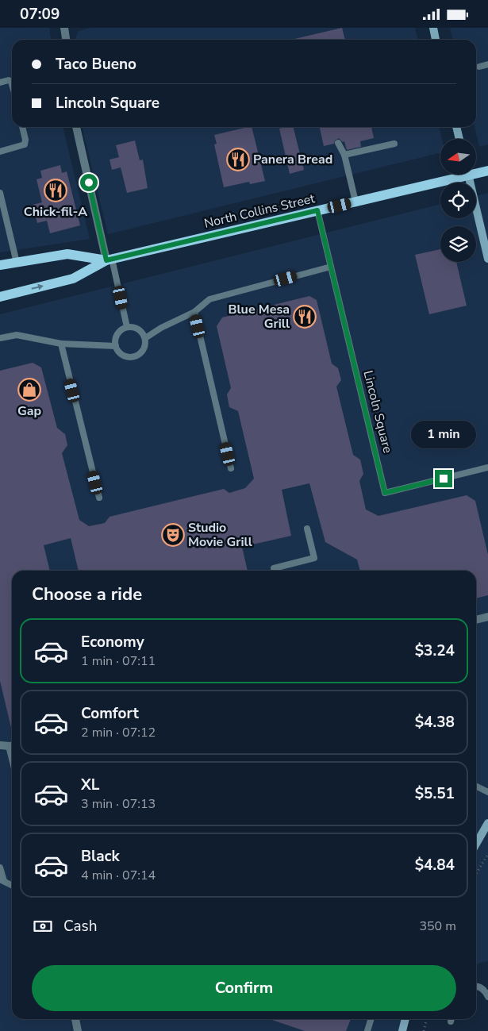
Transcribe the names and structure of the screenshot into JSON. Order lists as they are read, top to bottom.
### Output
{
  "streets": {
    "main road": ["North Collins Street"],
    "lane": ["Lincoln Square"]
  },
  "crossings": [
    ["North Collins Street", "Lincoln Square"]
  ],
  "places": {
    "restaurant": ["Panera Bread", "Chick-fil-A", "Blue Mesa Grill"],
    "shop": ["Gap"],
    "theatre": ["Studio Movie Grill"]
  },
  "north": "left",
  "page": {
    "status": "07:09",
    "banner": ["Taco Bueno", "Lincoln Square"],
    "bubble": "1 min",
    "heading": "Choose a ride",
    "list": [
      {
        "name": "Economy",
        "note": "1 min · 07:11",
        "value": "$3.24"
      },
      {
        "name": "Comfort",
        "note": "2 min · 07:12",
        "value": "$4.38"
      },
      {
        "name": "XL",
        "note": "3 min · 07:13",
        "value": "$5.51"
      },
      {
        "name": "Black",
        "note": "4 min · 07:14",
        "value": "$4.84"
      }
    ],
    "pay": ["Cash", "350 m"],
    "buttons": "Confirm"
  }
}
